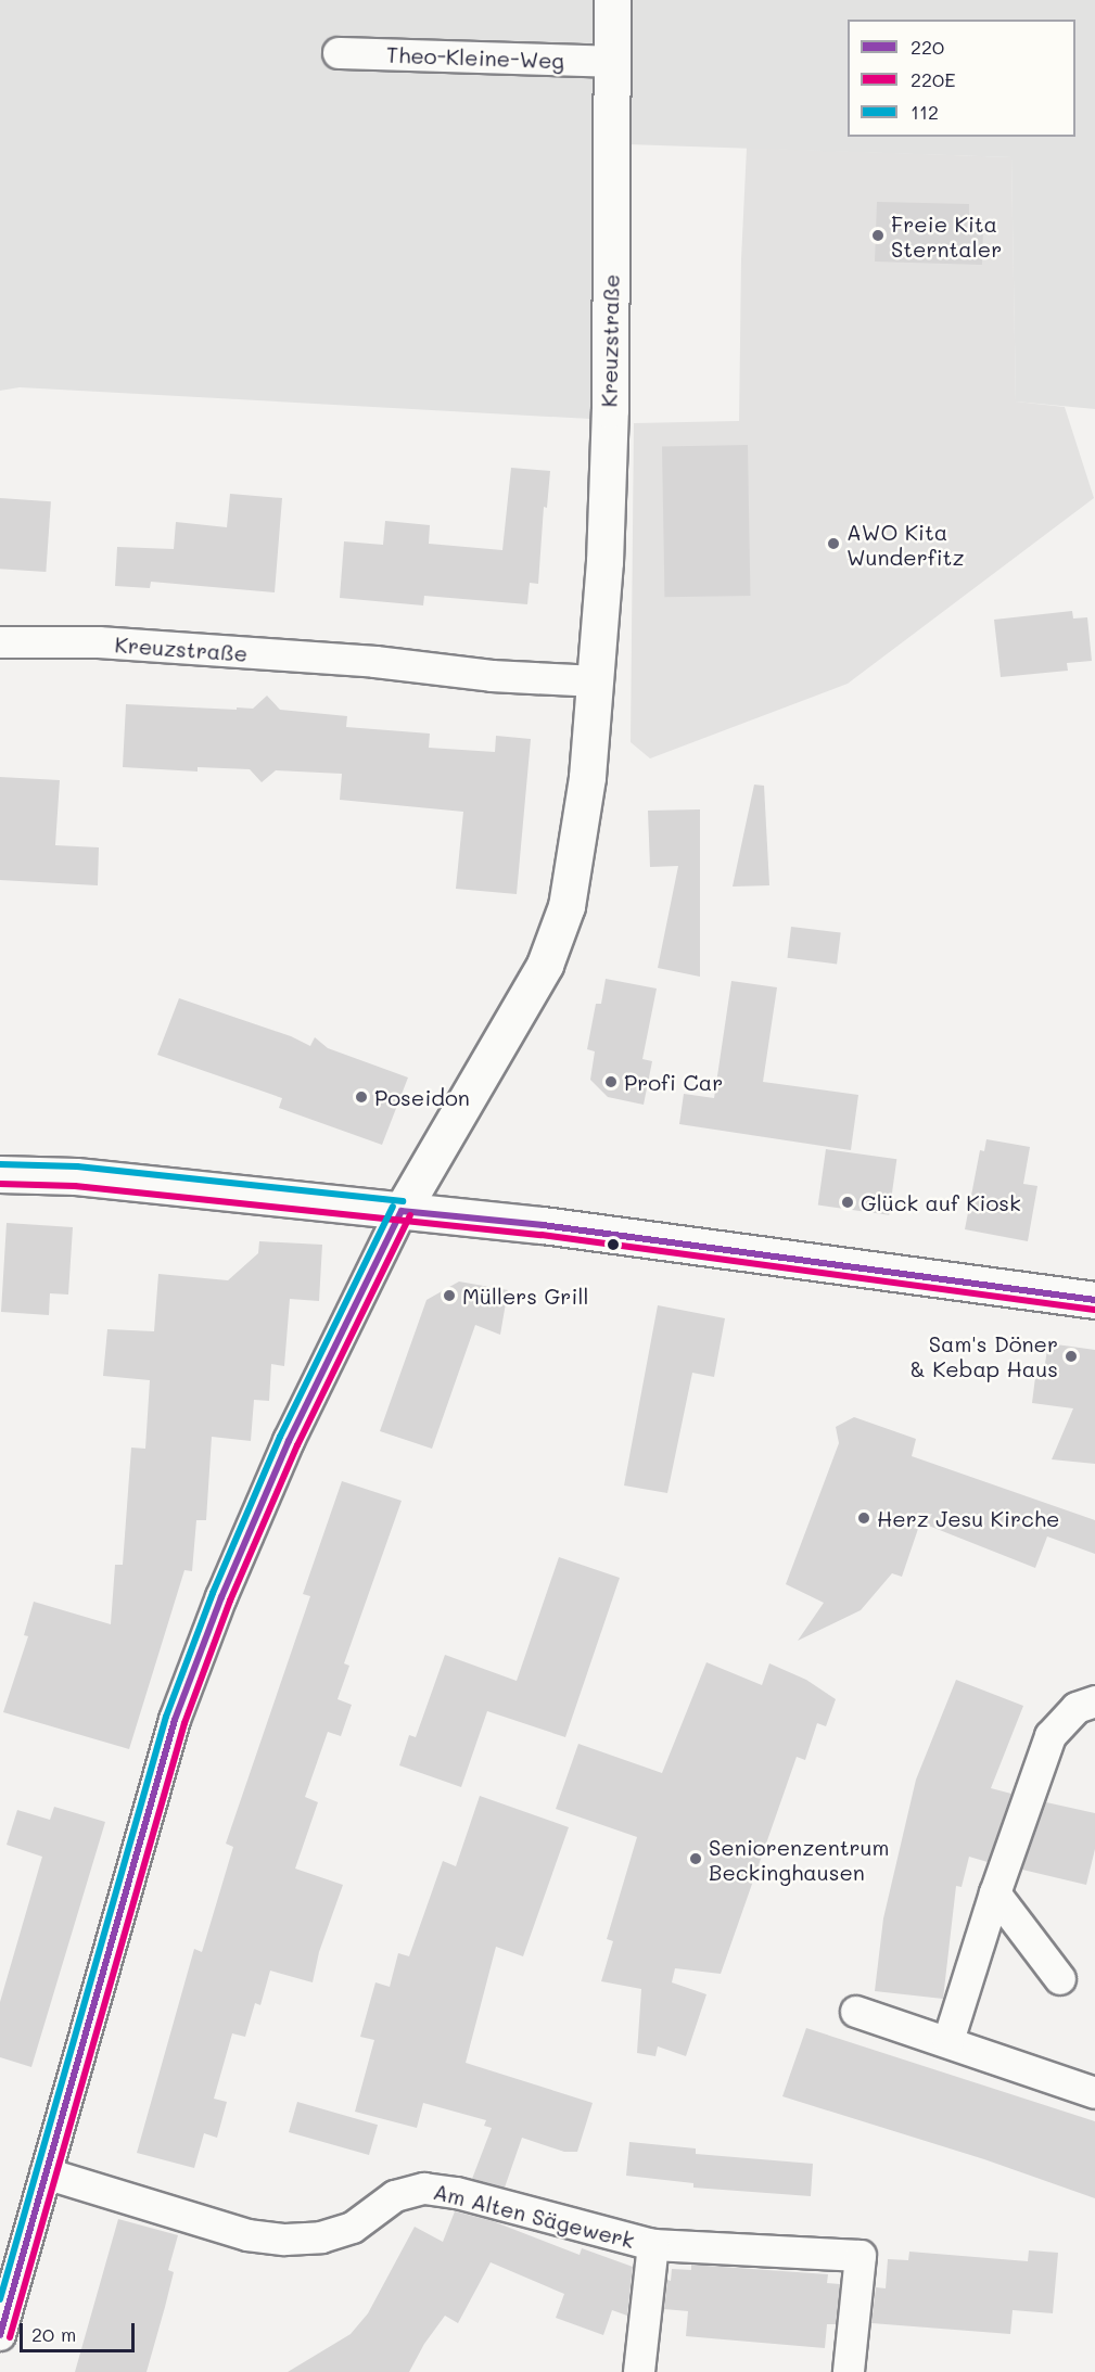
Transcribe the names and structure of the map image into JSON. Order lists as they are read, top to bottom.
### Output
{
  "streets": {
    "street": ["Theo-Kleine-Weg", "Kreuzstraße", "Am Alten Sägewerk"]
  },
  "crossings": [
    ["Theo-Kleine-Weg", "Kreuzstraße"],
    ["Kreuzstraße", "Am Alten Sägewerk"]
  ],
  "places": [
    "Freie Kita Sterntaler",
    "AWO Kita Wunderfitz",
    "Profi Car",
    "Poseidon",
    "Glück auf Kiosk",
    "Müllers Grill",
    "Sam's Döner & Kebap Haus",
    "Herz Jesu Kirche",
    "Seniorenzentrum Beckinghausen"
  ],
  "lines": ["transit line 112", "transit line 220E", "transit line 220"],
  "legend": ["220", "220E", "112"],
  "scale_bar": "20 m"
}
